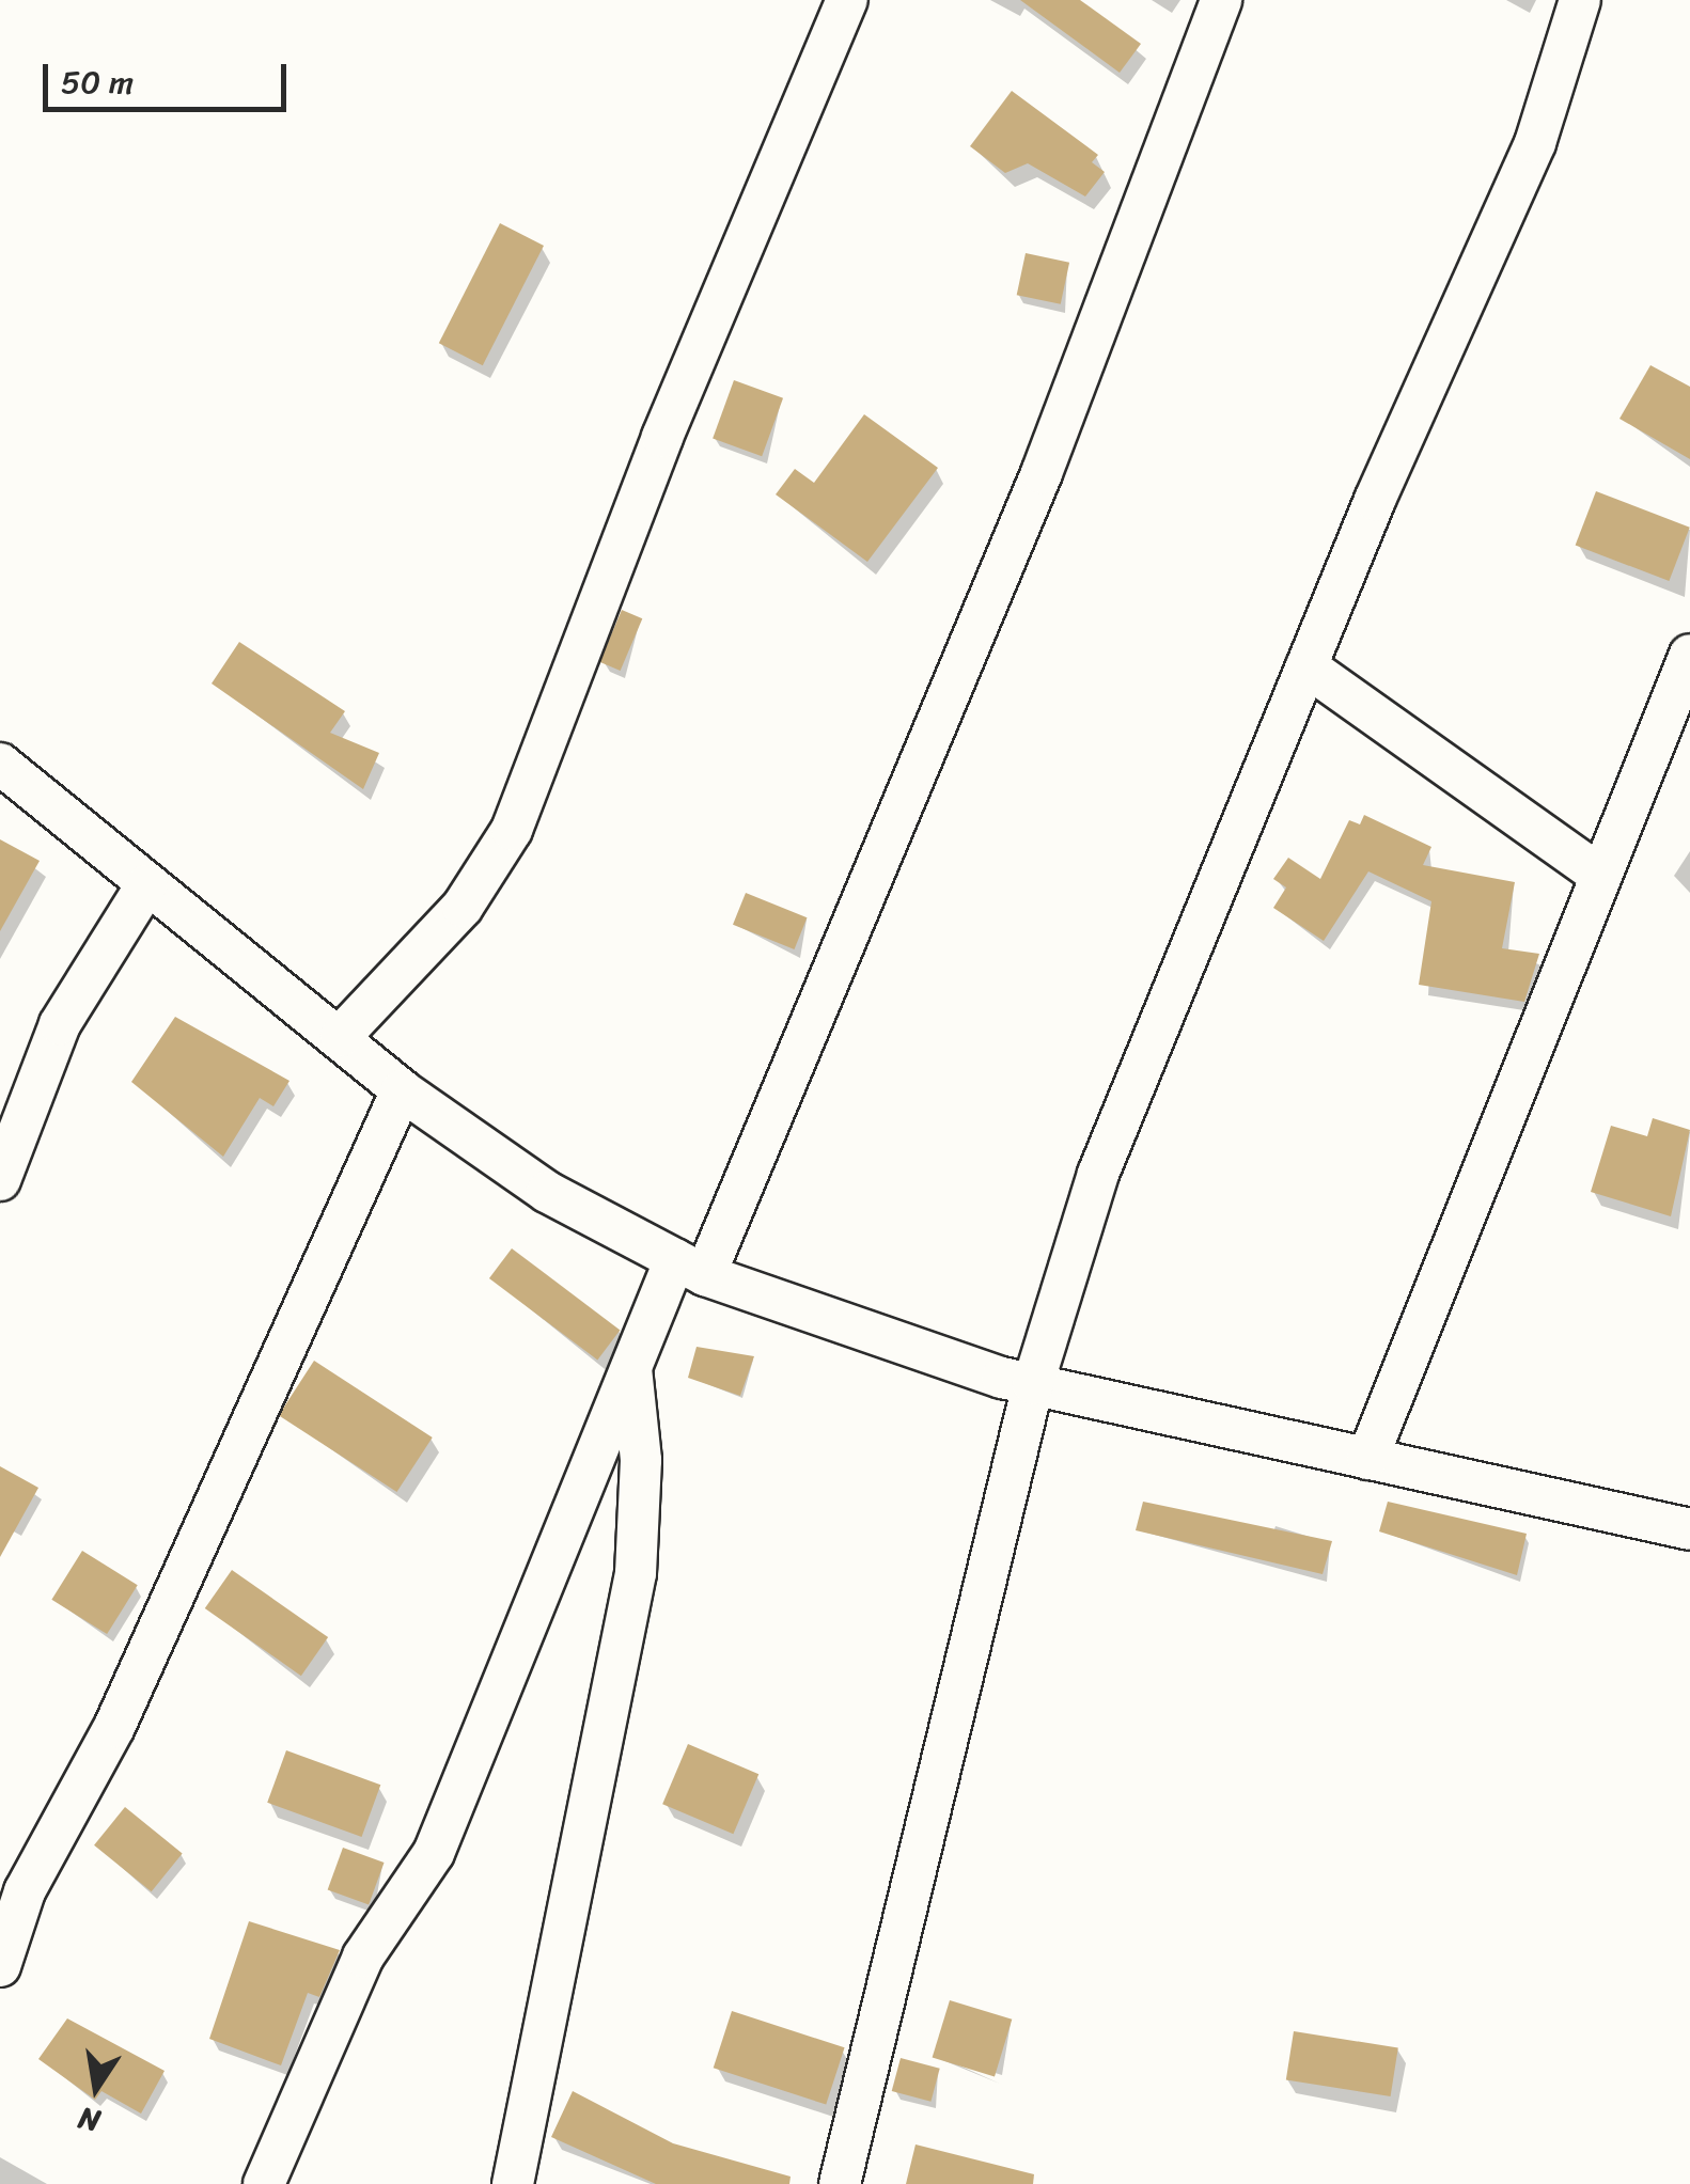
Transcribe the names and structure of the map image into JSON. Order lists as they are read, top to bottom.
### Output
{
  "scale_bar": "50 m",
  "north": "bottom"
}
